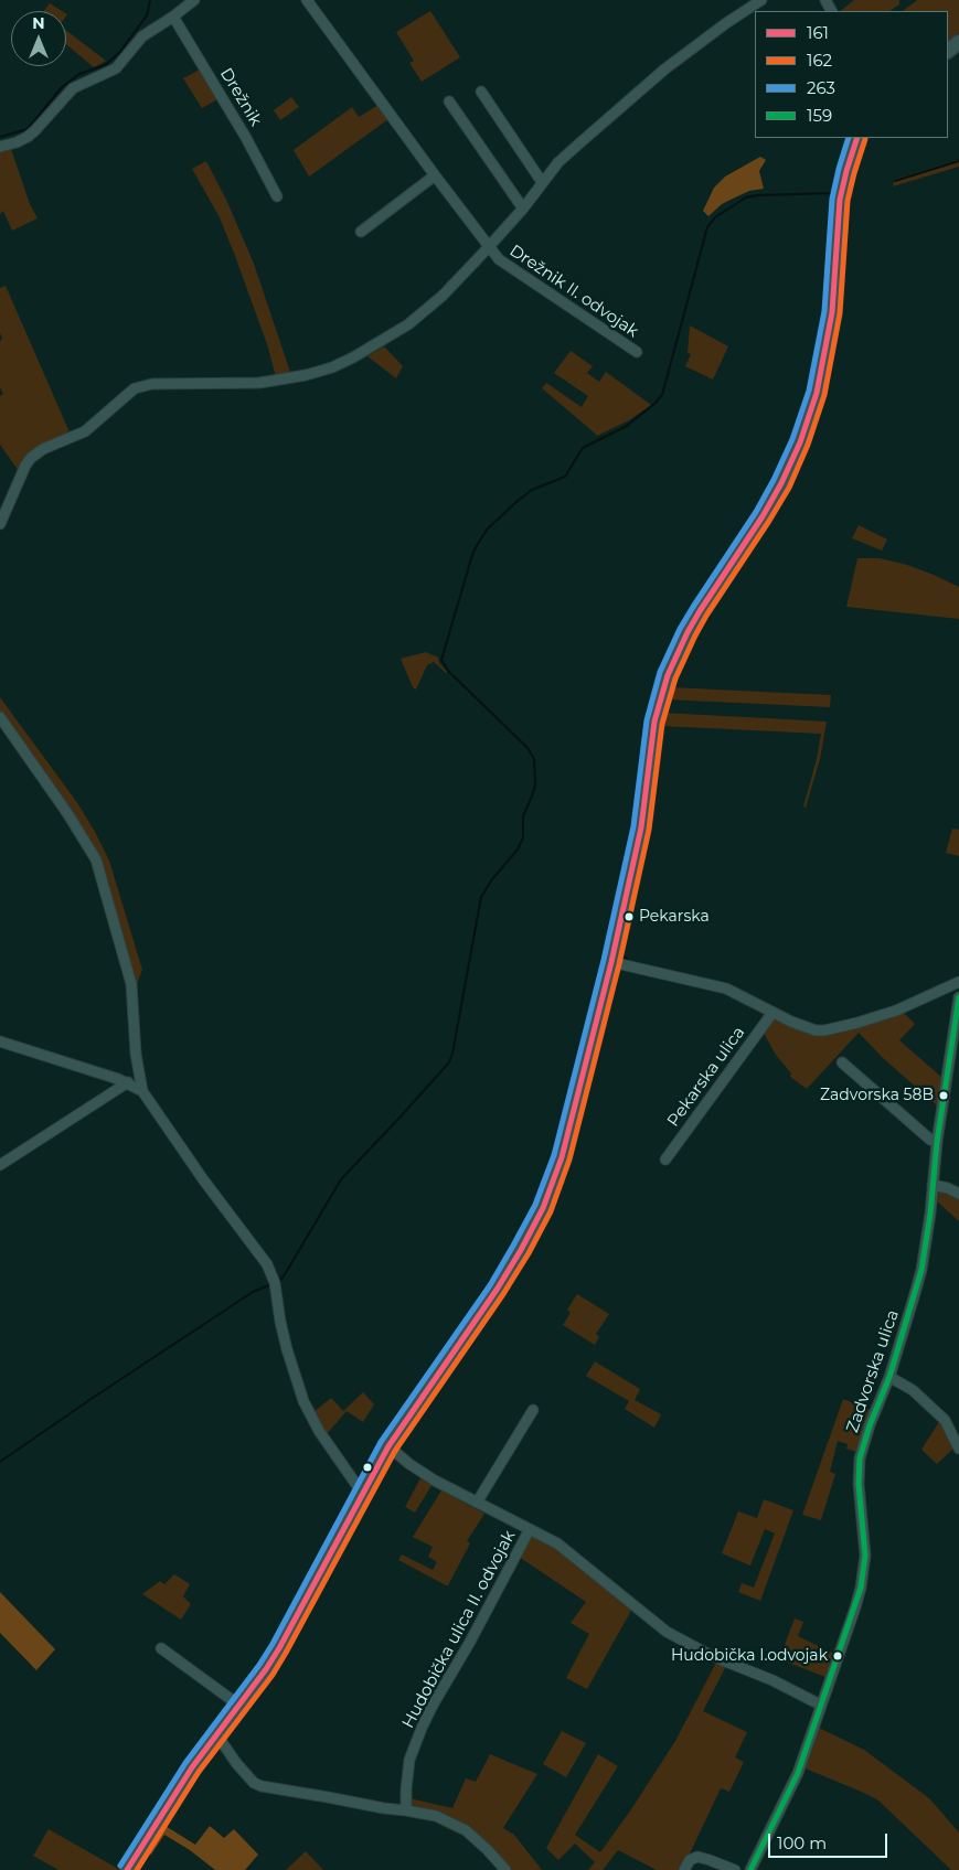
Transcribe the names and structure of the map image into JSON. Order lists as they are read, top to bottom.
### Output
{
  "streets": {
    "street": [
      "Drežnik",
      "Drežnik II. odvojak",
      "Pekarska ulica",
      "Zadvorska ulica",
      "Hudobička ulica II. odvojak"
    ]
  },
  "places": ["Pekarska", "Zadvorska 58B", "Hudobička I.odvojak"],
  "lines": [
    "transit line 161",
    "transit line 263",
    "transit line 162",
    "transit line 159"
  ],
  "legend": [
    "161",
    "162",
    "263",
    "159"
  ],
  "scale_bar": "100 m",
  "north": "top"
}
